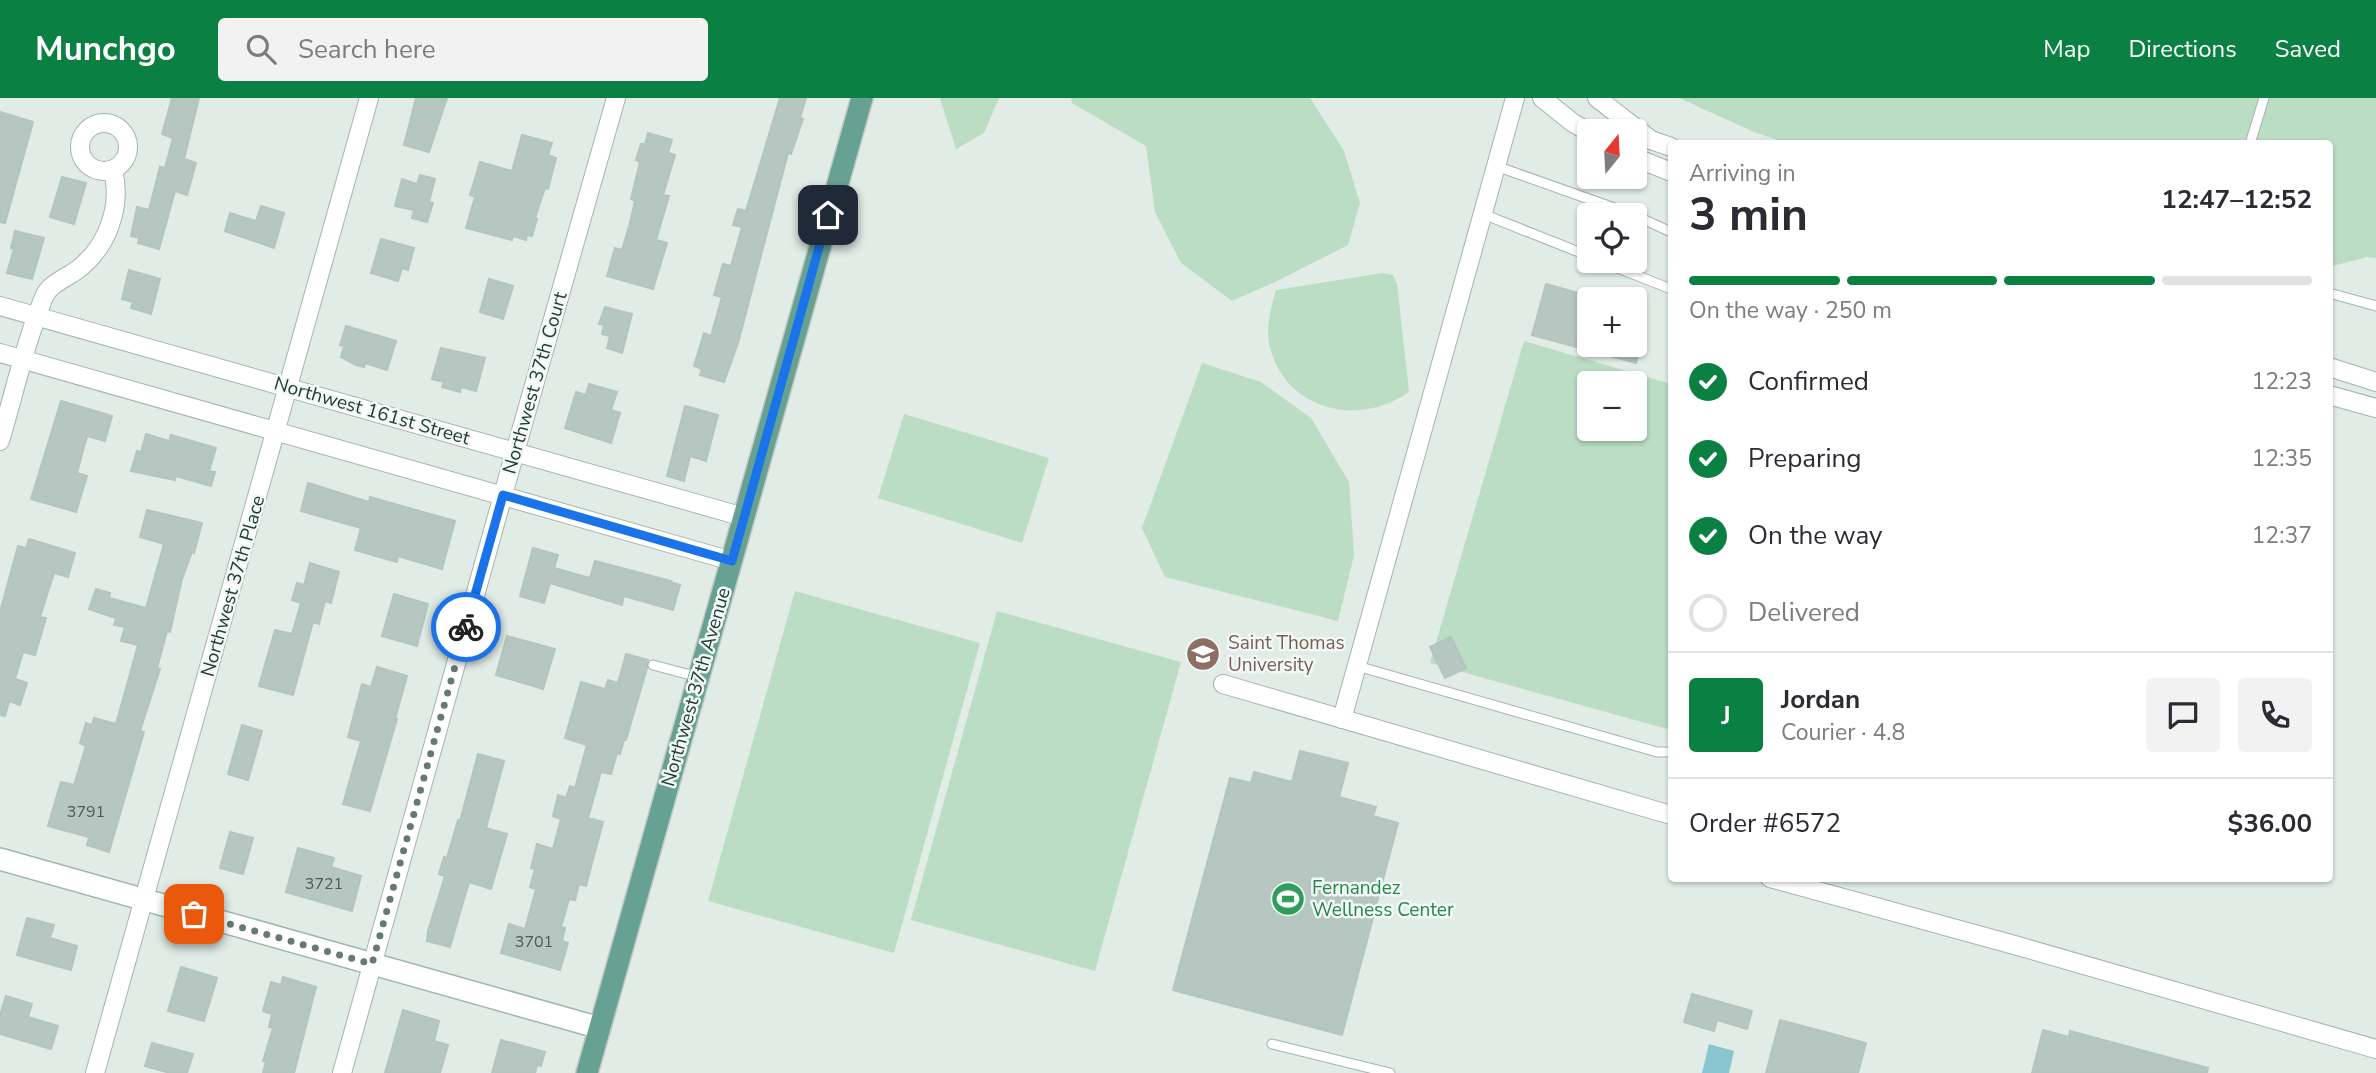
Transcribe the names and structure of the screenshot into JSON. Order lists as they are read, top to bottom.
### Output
{
  "streets": {
    "main road": ["Northwest 37th Avenue"],
    "street": ["Northwest 37th Court", "Northwest 161st Street", "Northwest 37th Place"]
  },
  "crossings": [
    ["Northwest 37th Court", "Northwest 161st Street"],
    ["Northwest 161st Street", "Northwest 37th Place"],
    ["Northwest 161st Street", "Northwest 37th Avenue"]
  ],
  "places": {
    "school or university": ["Saint Thomas University"],
    "sports": ["Fernandez Wellness Center"]
  },
  "house_numbers": ["3791", "3721", "3701"],
  "north": "top",
  "page": {
    "header": "Munchgo",
    "search": "Search here",
    "nav": ["Map", "Directions", "Saved"],
    "map_buttons": ["+", "−"],
    "heading": ["3 min", "Arriving in", "12:47–12:52"],
    "panel": [
      "Jordan",
      "Courier · 4.8",
      "Order #6572",
      "$36.00"
    ],
    "bar": "On the way · 250 m",
    "list": [
      ["Confirmed", "12:23"],
      ["Preparing", "12:35"],
      ["On the way", "12:37"],
      "Delivered"
    ],
    "round": "J"
  }
}
